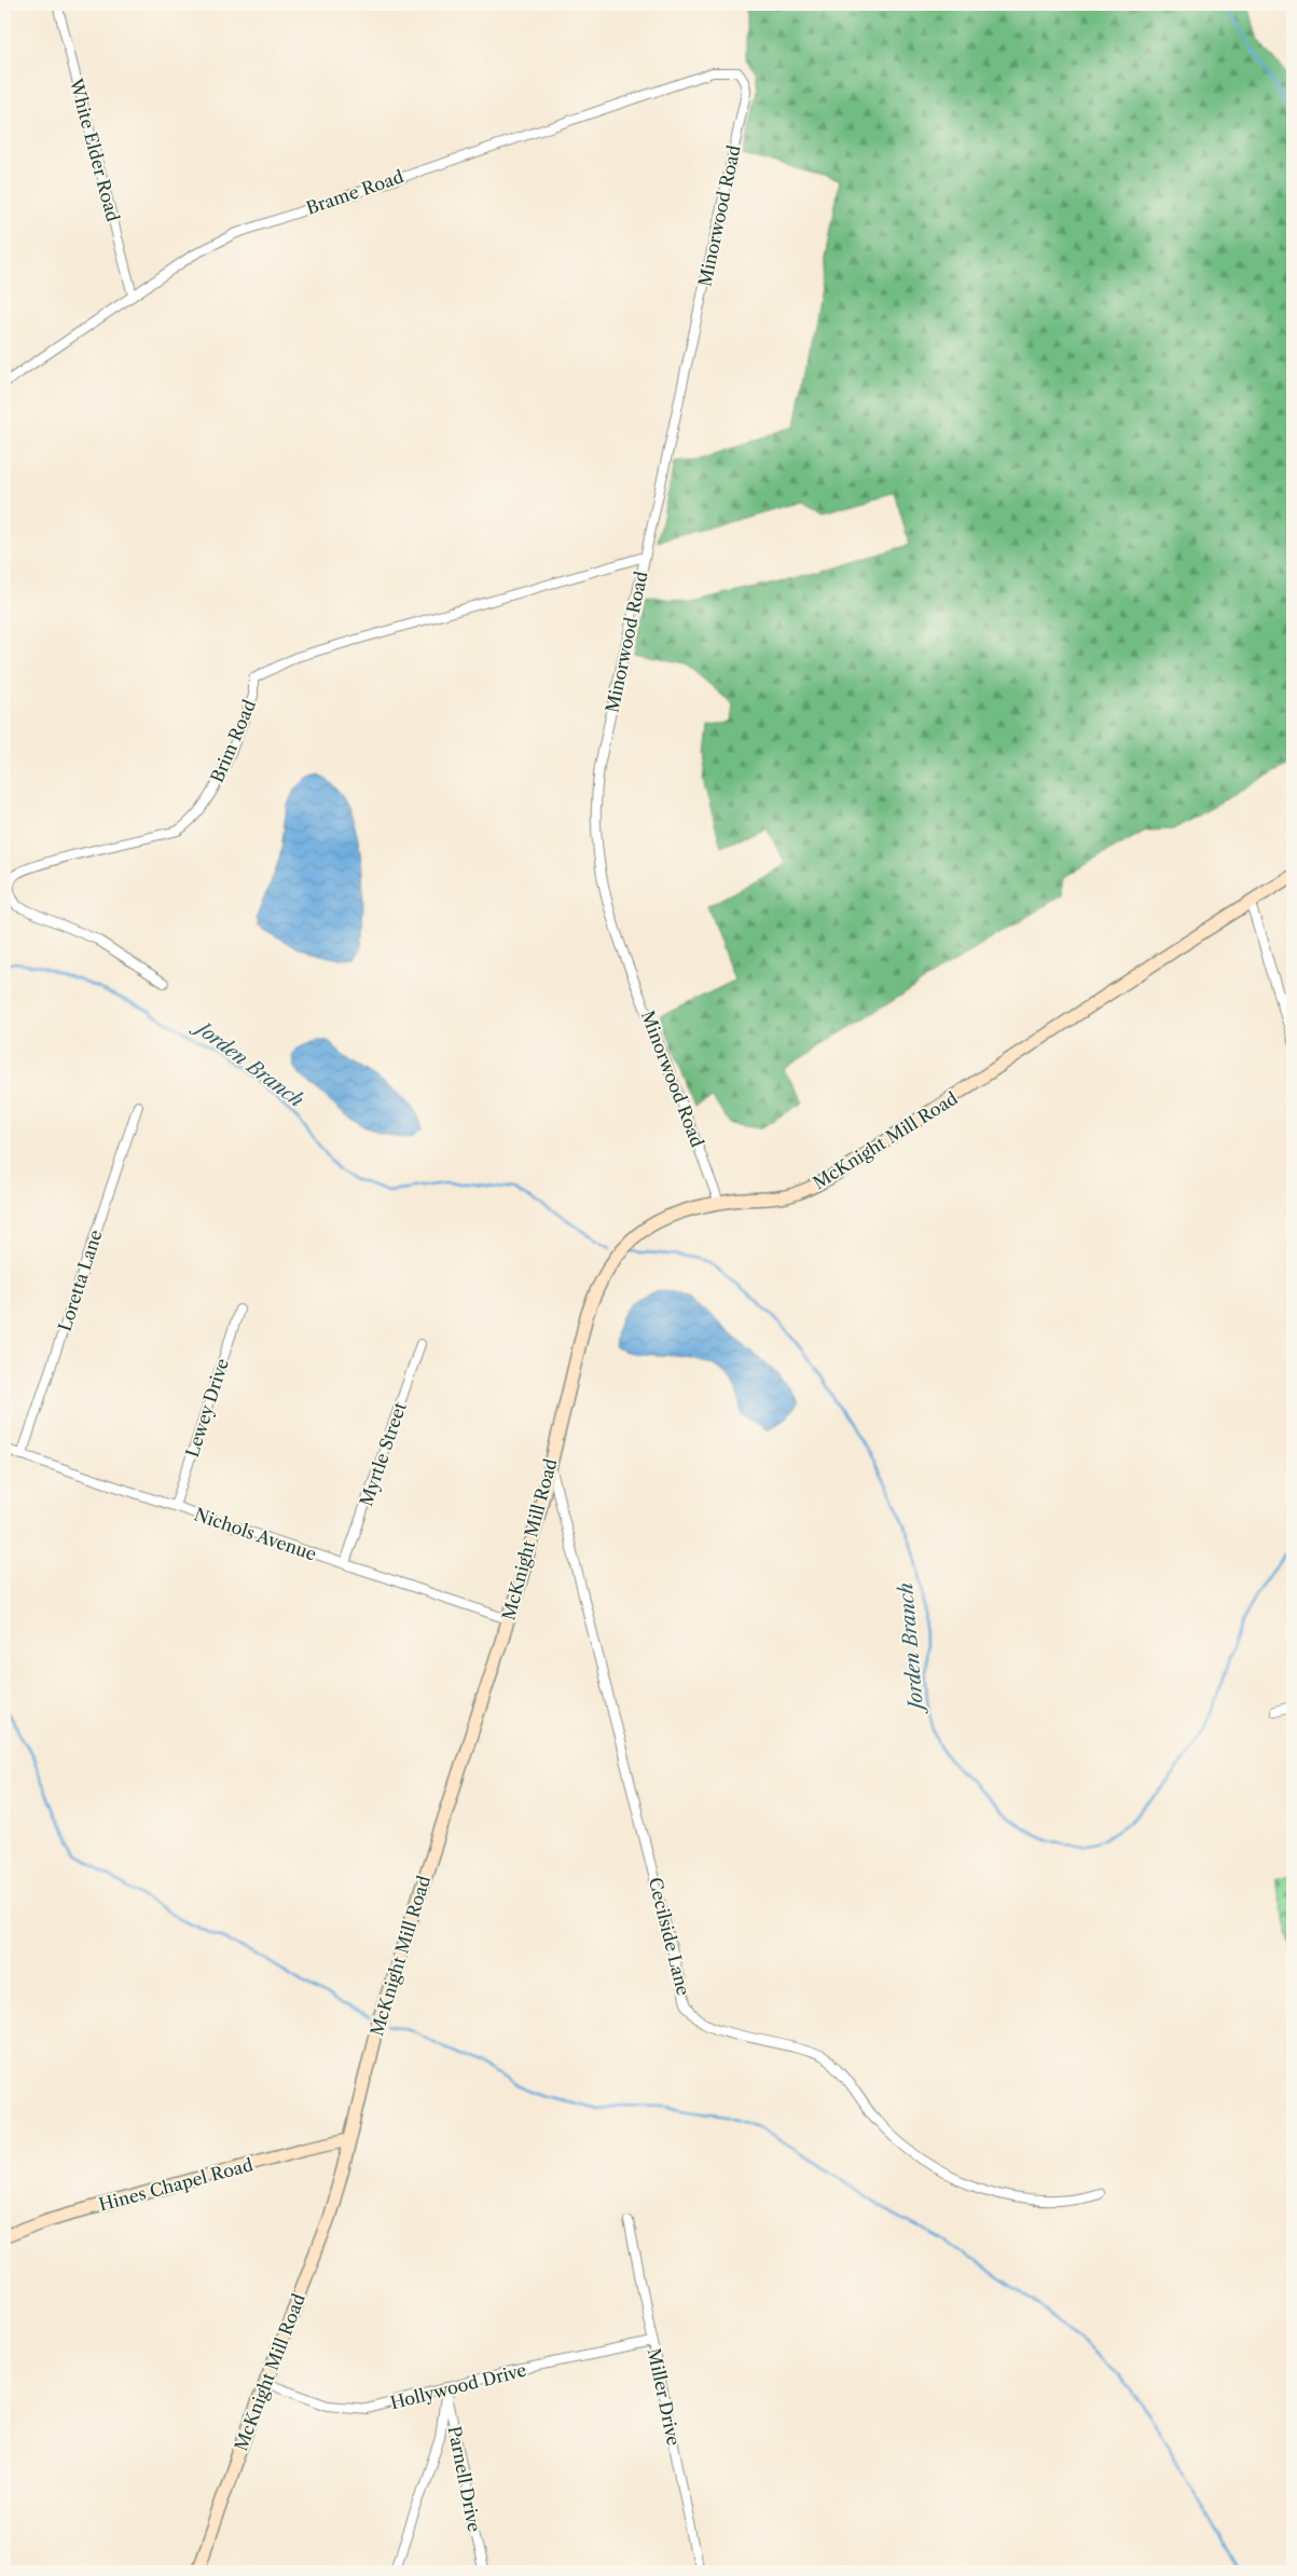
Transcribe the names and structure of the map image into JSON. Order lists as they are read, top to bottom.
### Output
{
  "streets": {
    "street": [
      "White Elder Road",
      "Brame Road",
      "Minorwood Road",
      "Brim Road",
      "McKnight Mill Road",
      "Loretta Lane",
      "Lewey Drive",
      "Myrtle Street",
      "Nichols Avenue",
      "Cecilside Lane",
      "Hines Chapel Road",
      "Hollywood Drive",
      "Miller Drive",
      "Parnell Drive"
    ]
  },
  "crossings": [
    ["White Elder Road", "Brame Road"],
    ["Brame Road", "Minorwood Road"],
    ["Minorwood Road", "Brim Road"],
    ["Minorwood Road", "McKnight Mill Road"],
    ["McKnight Mill Road", "Nichols Avenue"],
    ["McKnight Mill Road", "Cecilside Lane"],
    ["McKnight Mill Road", "Hines Chapel Road"],
    ["McKnight Mill Road", "Hollywood Drive"],
    ["Loretta Lane", "Nichols Avenue"],
    ["Lewey Drive", "Nichols Avenue"],
    ["Myrtle Street", "Nichols Avenue"],
    ["Hollywood Drive", "Miller Drive"],
    ["Hollywood Drive", "Parnell Drive"]
  ],
  "water": ["Jorden Branch"]
}
